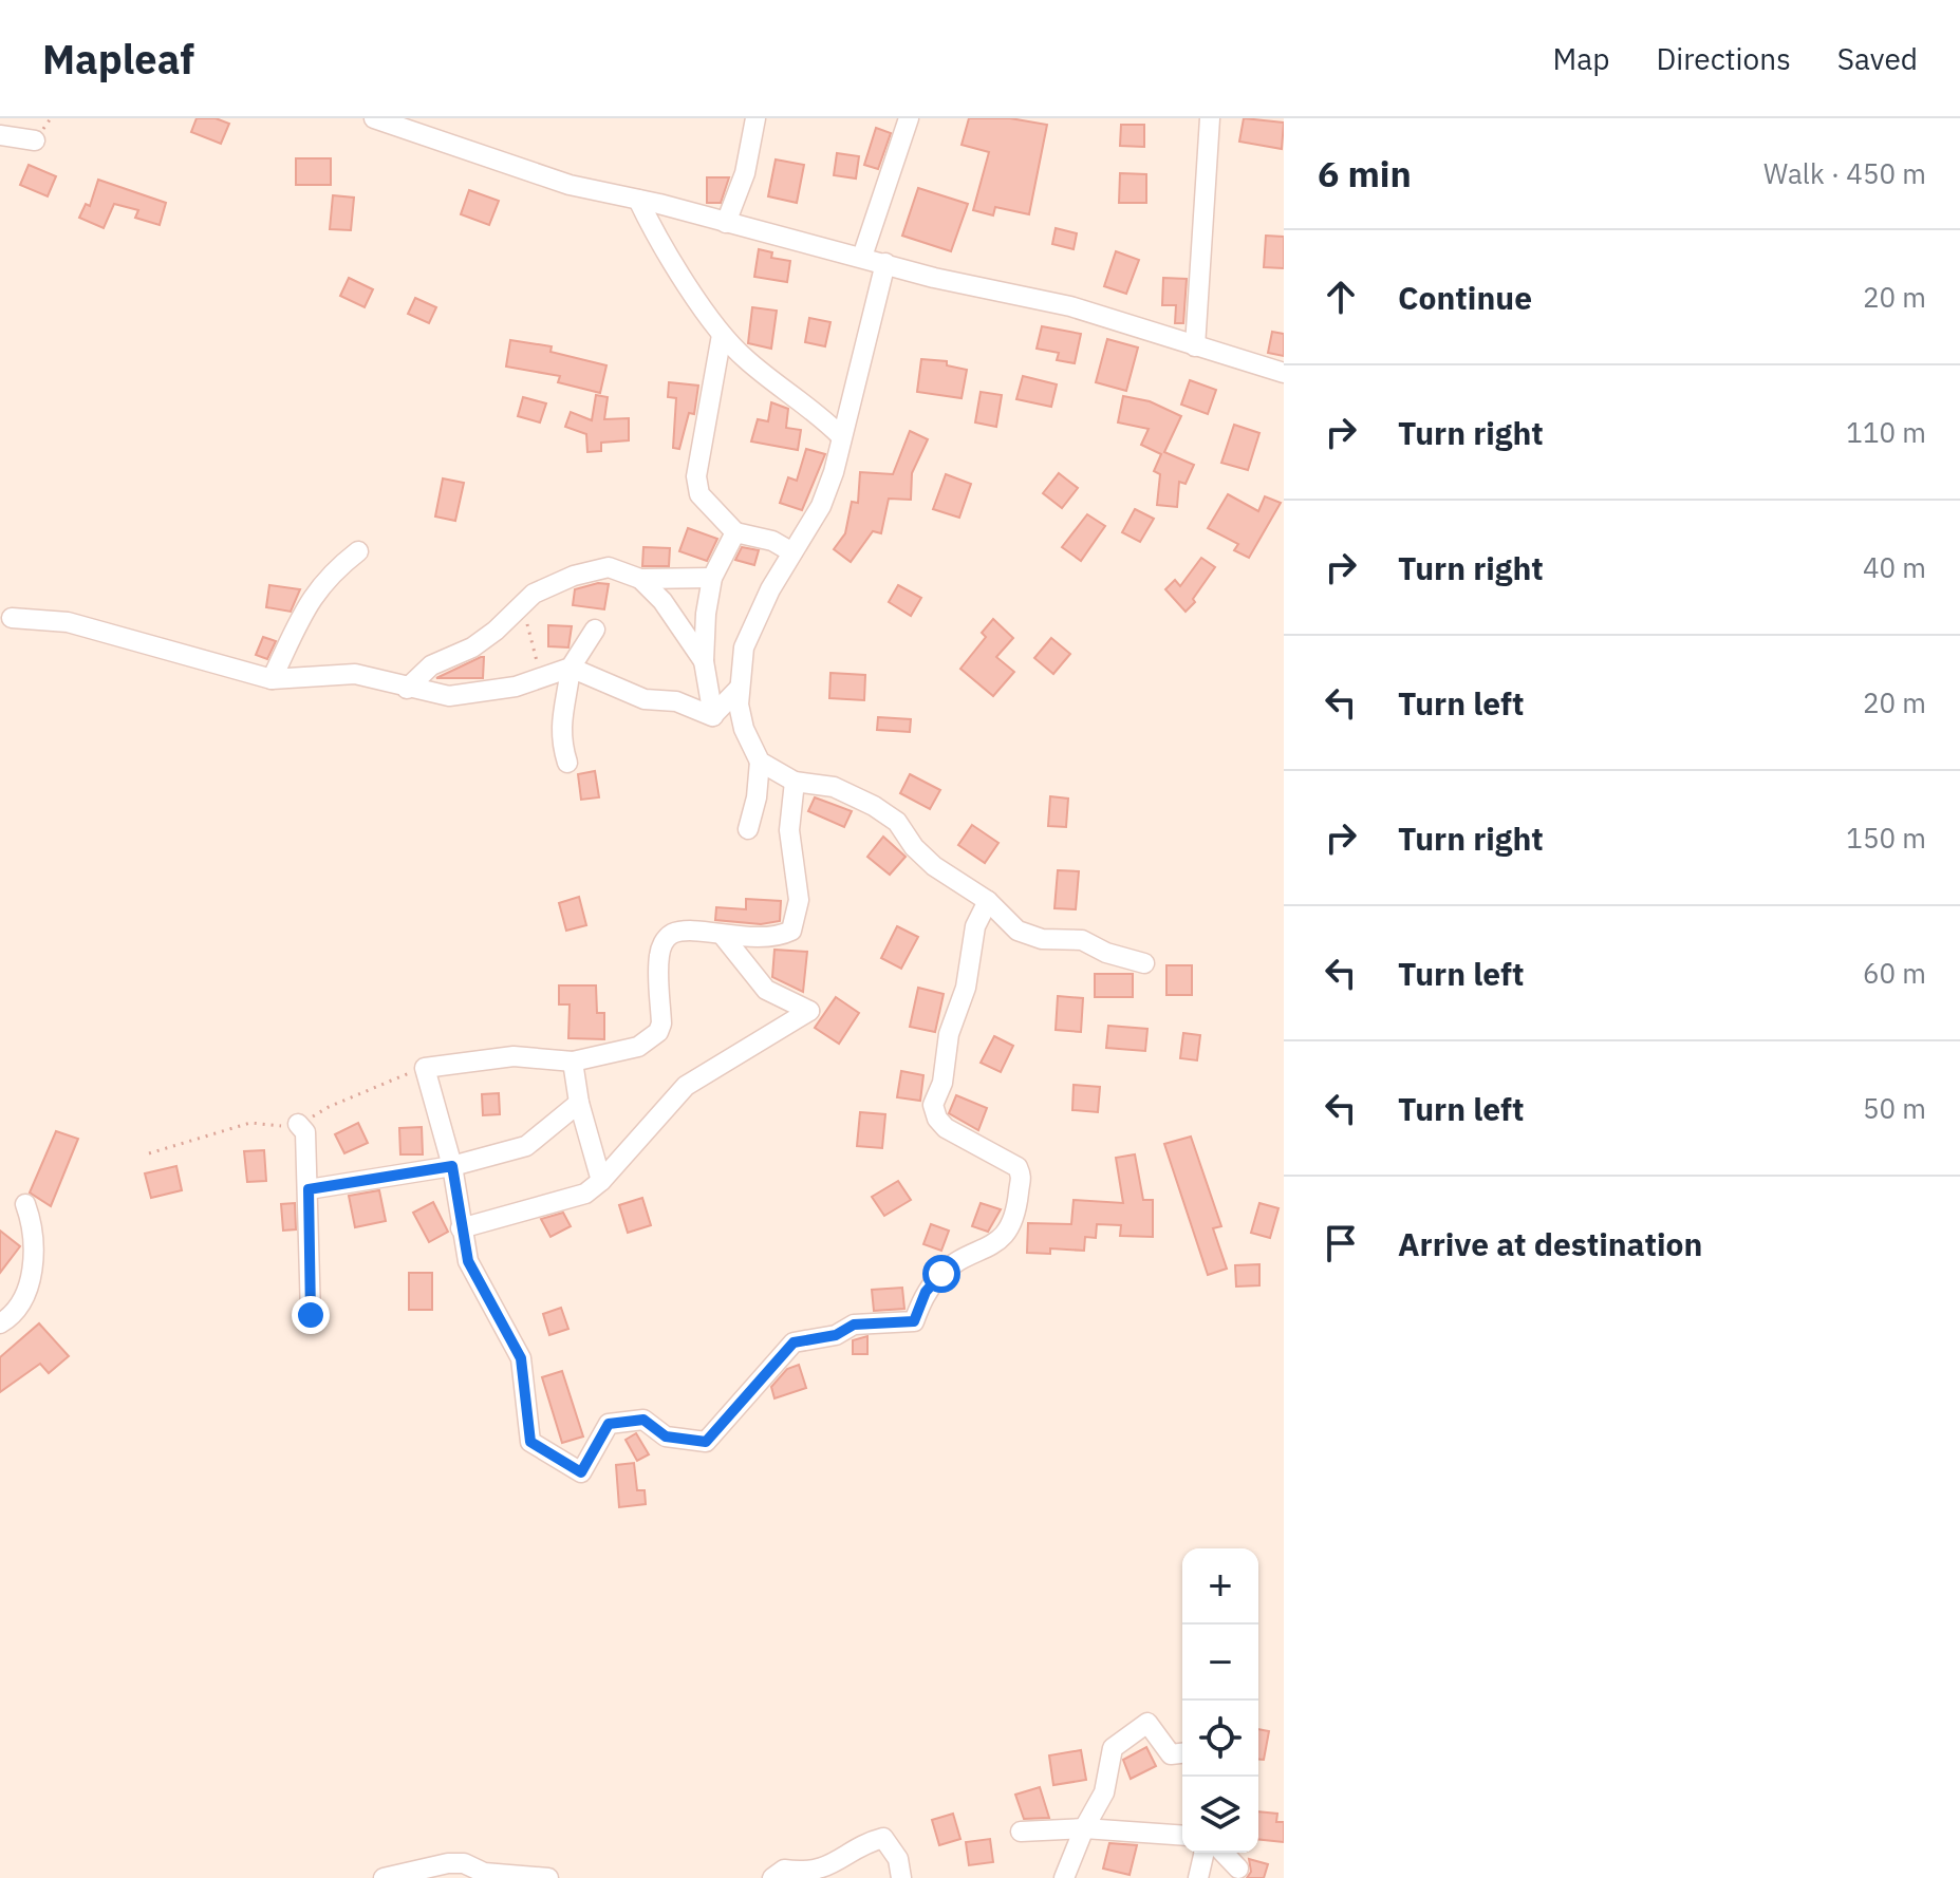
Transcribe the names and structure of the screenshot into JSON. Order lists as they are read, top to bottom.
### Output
{
  "page": {
    "header": "Mapleaf",
    "nav": ["Map", "Directions", "Saved"],
    "heading": ["6 min", "Walk · 450 m"],
    "list": [
      ["Continue", "20 m"],
      ["Turn right", "110 m"],
      ["Turn right", "40 m"],
      ["Turn left", "20 m"],
      ["Turn right", "150 m"],
      ["Turn left", "60 m"],
      ["Turn left", "50 m"],
      "Arrive at destination"
    ],
    "map_buttons": ["+", "−"]
  }
}
